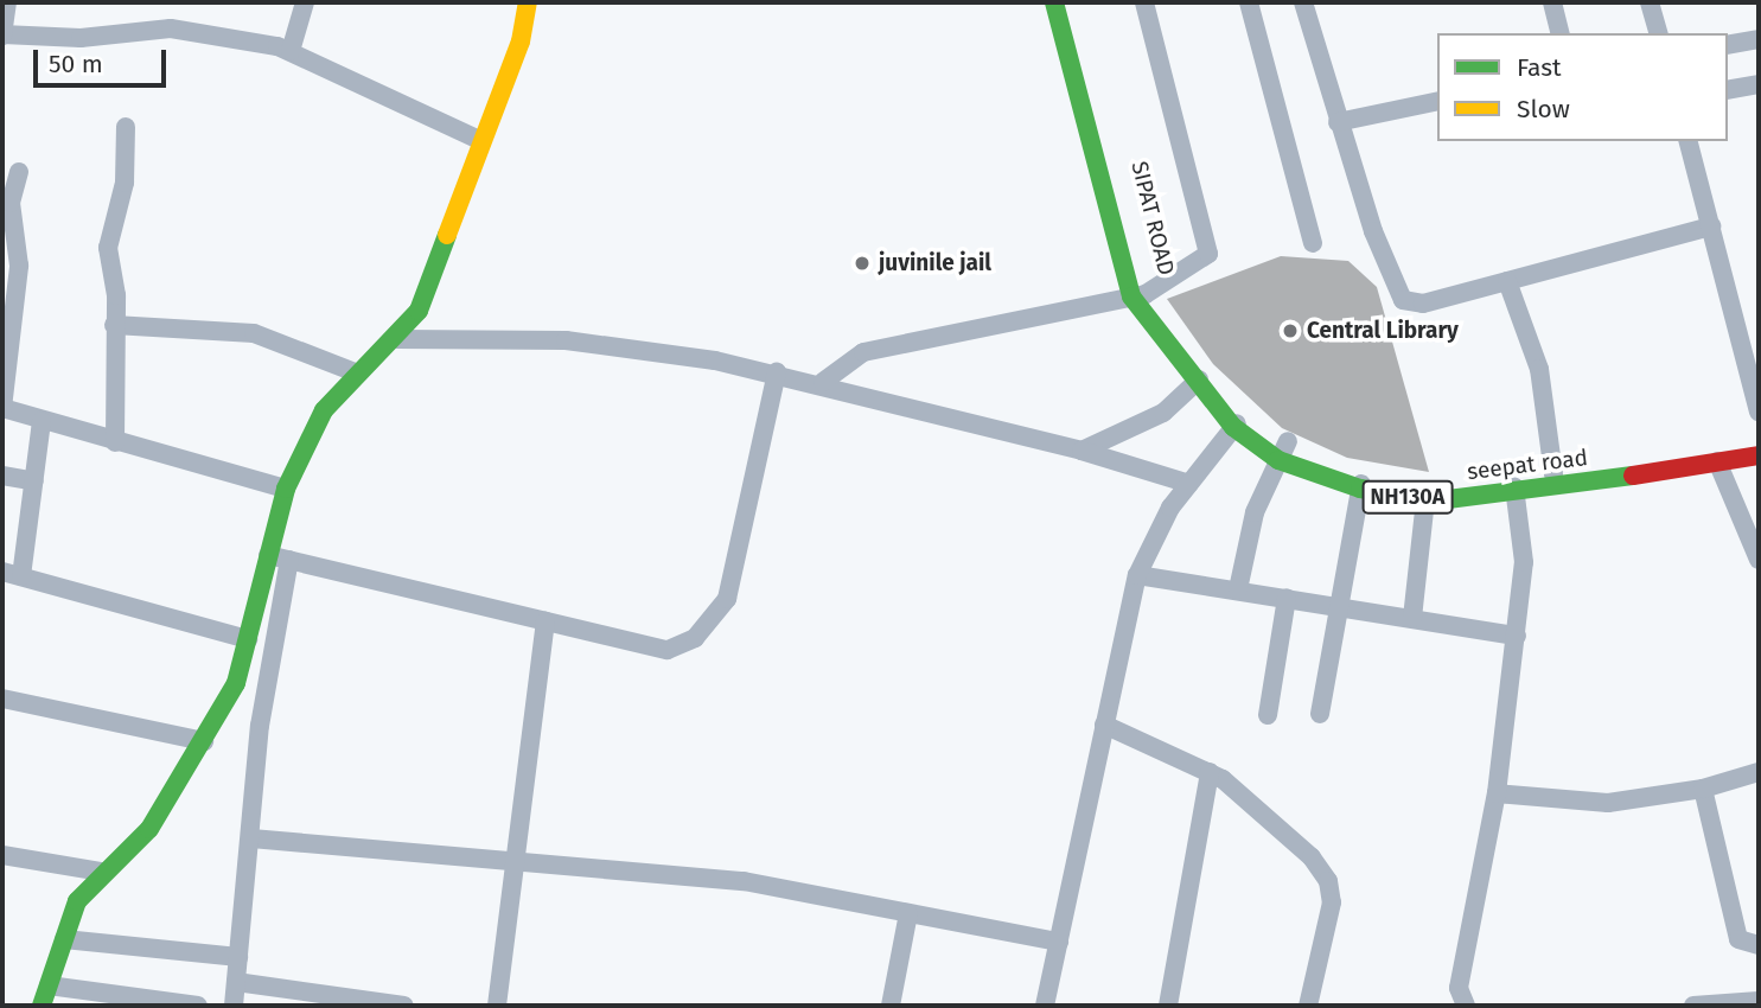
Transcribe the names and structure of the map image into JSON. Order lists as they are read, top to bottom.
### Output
{
  "streets": {
    "main road": ["SIPAT ROAD", "seepat road", "NH130A"]
  },
  "crossings": [
    ["SIPAT ROAD", "seepat road"]
  ],
  "places": ["juvinile jail", "Central Library"],
  "legend": ["Fast", "Slow"],
  "scale_bar": "50 m"
}
